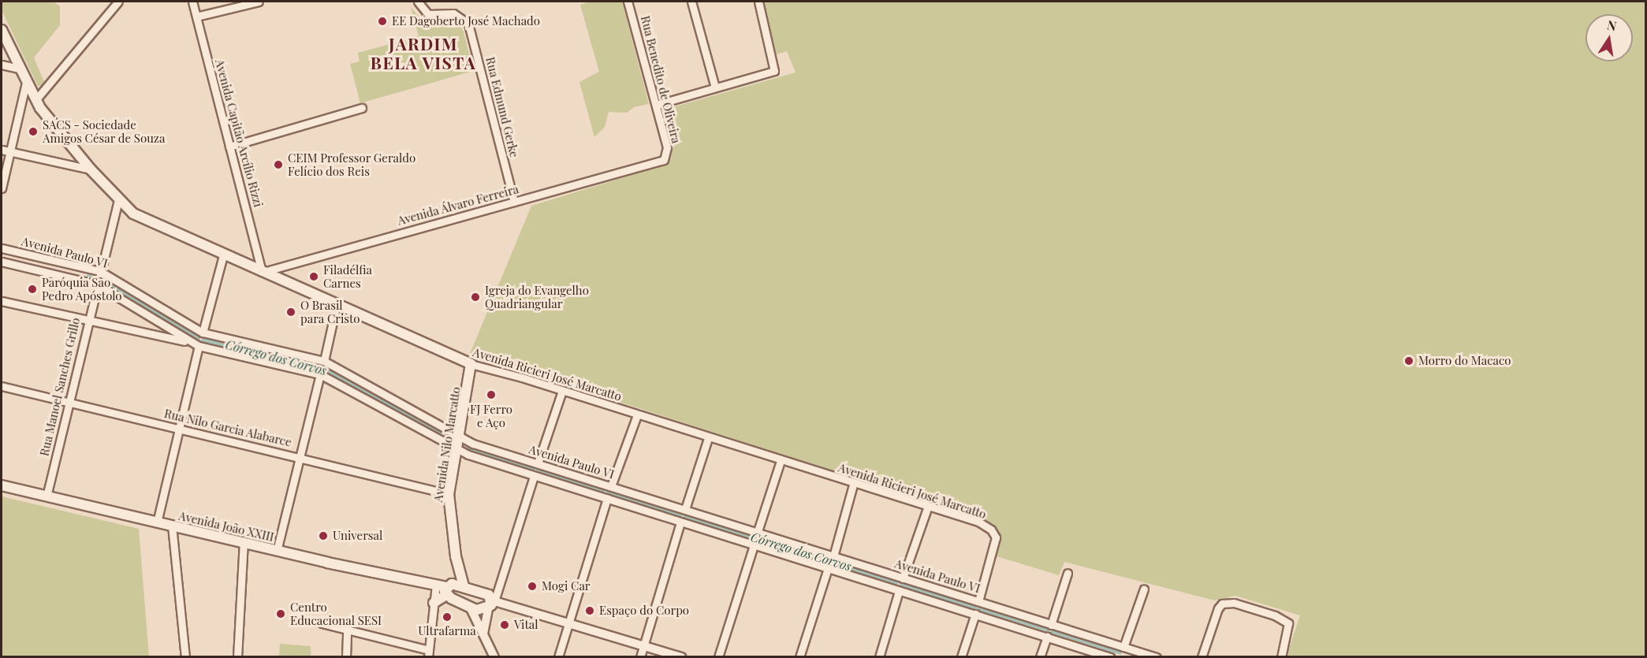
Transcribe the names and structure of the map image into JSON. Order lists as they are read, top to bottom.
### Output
{
  "streets": {
    "main road": ["Avenida Ricieri José Marcatto", "Avenida Nilo Marcatto", "Avenida João XXIII"],
    "street": [
      "Rua Benedito de Oliveira",
      "Rua Edmund Gerke",
      "Avenida Capitão Arcílio Rizzi",
      "Avenida Álvaro Ferreira",
      "Avenida Paulo VI",
      "Rua Manoel Sanches Grillo",
      "Rua Nilo Garcia Alabarce"
    ]
  },
  "crossings": [
    ["Rua Benedito de Oliveira", "Avenida Álvaro Ferreira"],
    ["Rua Edmund Gerke", "Avenida Álvaro Ferreira"],
    ["Avenida Capitão Arcílio Rizzi", "Avenida Álvaro Ferreira"],
    ["Avenida Capitão Arcílio Rizzi", "Avenida Ricieri José Marcatto"],
    ["Avenida Álvaro Ferreira", "Avenida Ricieri José Marcatto"],
    ["Avenida Paulo VI", "Avenida Ricieri José Marcatto"],
    ["Avenida Paulo VI", "Rua Manoel Sanches Grillo"],
    ["Avenida Paulo VI", "Avenida Nilo Marcatto"],
    ["Avenida Ricieri José Marcatto", "Rua Manoel Sanches Grillo"],
    ["Avenida Ricieri José Marcatto", "Avenida Nilo Marcatto"],
    ["Rua Manoel Sanches Grillo", "Rua Nilo Garcia Alabarce"],
    ["Rua Manoel Sanches Grillo", "Avenida João XXIII"],
    ["Rua Nilo Garcia Alabarce", "Avenida Nilo Marcatto"],
    ["Avenida Nilo Marcatto", "Avenida João XXIII"]
  ],
  "districts": ["JARDIM BELA VISTA"],
  "water": ["Córrego dos Corvos"],
  "places": [
    "EE Dagoberto José Machado",
    "SACS - Sociedade Amigos César de Souza",
    "CEIM Professor Geraldo Felício dos Reis",
    "Filadélfia Carnes",
    "Paróquia São Pedro Apóstolo",
    "Igreja do Evangelho Quadriangular",
    "O Brasil para Cristo",
    "Morro do Macaco",
    "FJ Ferro e Aço",
    "Universal",
    "Mogi Car",
    "Espaço do Corpo",
    "Centro Educacional SESI",
    "Ultrafarma",
    "Vital"
  ],
  "north": "top"
}
